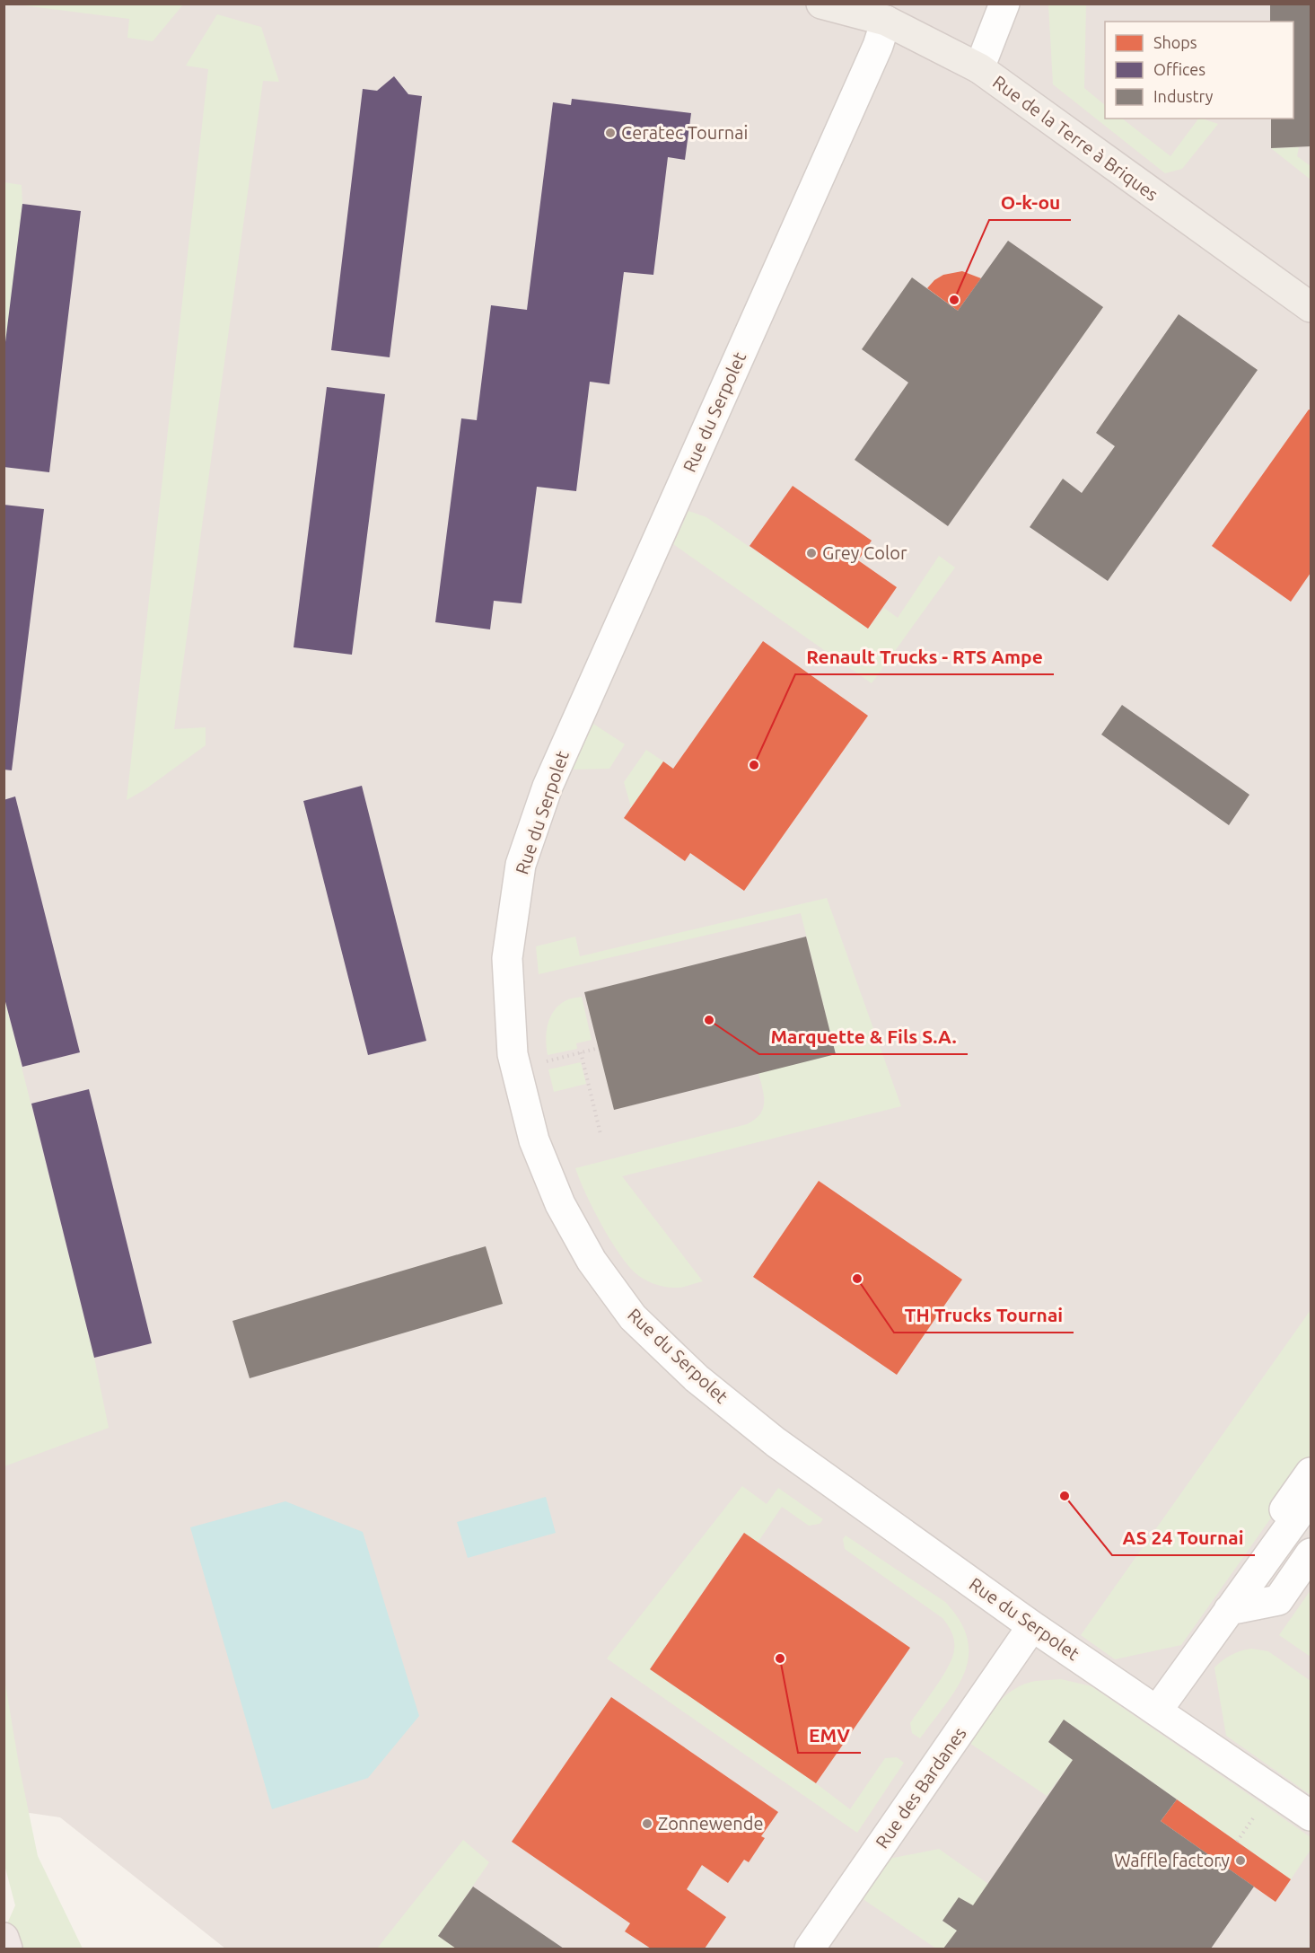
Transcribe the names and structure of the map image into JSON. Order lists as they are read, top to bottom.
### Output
{
  "streets": {
    "main road": ["Rue de la Terre à Briques"],
    "street": ["Rue du Serpolet", "Rue des Bardanes"]
  },
  "crossings": [
    ["Rue de la Terre à Briques", "Rue du Serpolet"],
    ["Rue du Serpolet", "Rue des Bardanes"]
  ],
  "places": [
    "Ceratec Tournai",
    "O-k-ou",
    "Grey Color",
    "Renault Trucks - RTS Ampe",
    "Marquette & Fils S.A.",
    "TH Trucks Tournai",
    "AS 24 Tournai",
    "EMV",
    "Zonnewende",
    "Waffle factory"
  ],
  "legend": ["Shops", "Offices", "Industry"]
}
